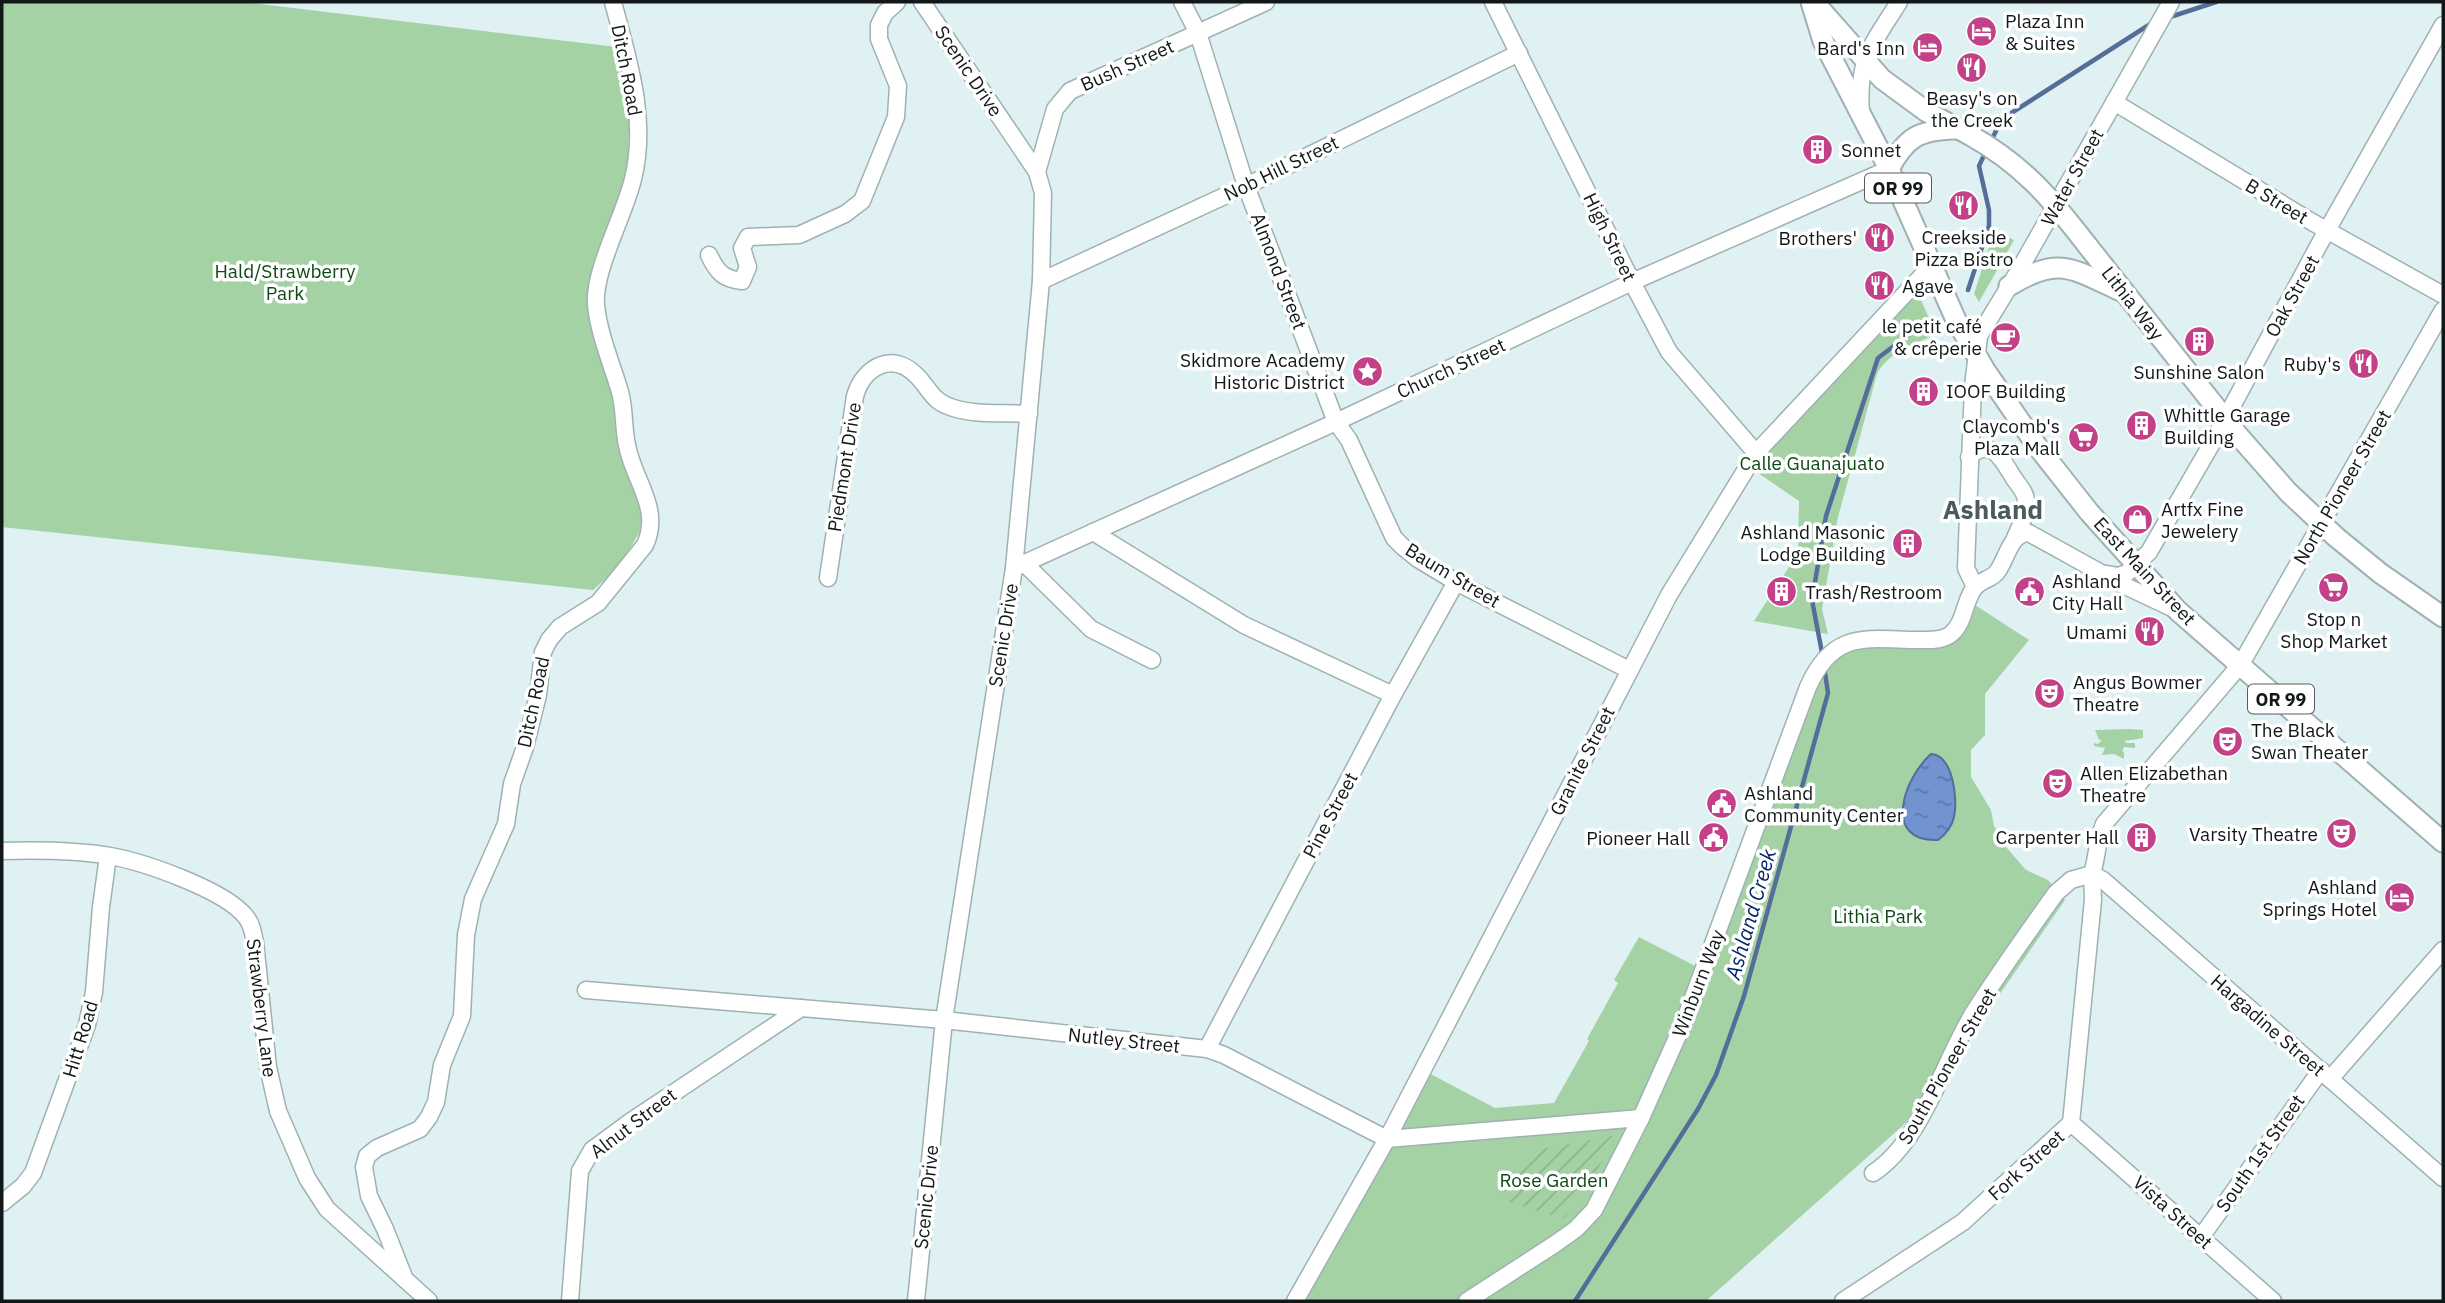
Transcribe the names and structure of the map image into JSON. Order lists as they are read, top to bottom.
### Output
{
  "streets": {
    "main road": ["OR 99", "Lithia Way", "East Main Street"],
    "street": [
      "Bush Street",
      "Ditch Road",
      "Scenic Drive",
      "Nob Hill Street",
      "Water Street",
      "B Street",
      "High Street",
      "Almond Street",
      "Oak Street",
      "Church Street",
      "Piedmont Drive",
      "North Pioneer Street",
      "Baum Street",
      "Granite Street",
      "Pine Street",
      "Winburn Way",
      "Strawberry Lane",
      "Hargadine Street",
      "Hitt Road",
      "Nutley Street",
      "South Pioneer Street",
      "Alnut Street",
      "South 1st Street",
      "Fork Street",
      "Vista Street"
    ]
  },
  "crossings": [
    ["Bush Street", "Scenic Drive"],
    ["Bush Street", "Almond Street"],
    ["Ditch Road", "Strawberry Lane"],
    ["Scenic Drive", "Nob Hill Street"],
    ["Scenic Drive", "Church Street"],
    ["Scenic Drive", "Piedmont Drive"],
    ["Scenic Drive", "Nutley Street"],
    ["Nob Hill Street", "High Street"],
    ["Nob Hill Street", "Almond Street"],
    ["Water Street", "OR 99"],
    ["Water Street", "B Street"],
    ["Water Street", "East Main Street"],
    ["Water Street", "Winburn Way"],
    ["OR 99", "Lithia Way"],
    ["OR 99", "Church Street"],
    ["OR 99", "East Main Street"],
    ["OR 99", "Granite Street"],
    ["B Street", "Oak Street"],
    ["High Street", "Church Street"],
    ["High Street", "Granite Street"],
    ["Almond Street", "Church Street"],
    ["Almond Street", "Baum Street"],
    ["Oak Street", "Lithia Way"],
    ["Oak Street", "East Main Street"],
    ["Lithia Way", "North Pioneer Street"],
    ["Church Street", "Baum Street"],
    ["North Pioneer Street", "East Main Street"],
    ["Baum Street", "Granite Street"],
    ["Baum Street", "Pine Street"],
    ["Granite Street", "Nutley Street"],
    ["Pine Street", "Nutley Street"],
    ["Strawberry Lane", "Hitt Road"],
    ["Hargadine Street", "South Pioneer Street"],
    ["Hargadine Street", "South 1st Street"],
    ["Hargadine Street", "Fork Street"],
    ["Nutley Street", "Alnut Street"],
    ["South Pioneer Street", "Fork Street"],
    ["South 1st Street", "Vista Street"],
    ["Fork Street", "Vista Street"]
  ],
  "districts": ["Ashland"],
  "water": ["Ashland Creek"],
  "parks": [
    "Hald/Strawberry Park",
    "Calle Guanajuato",
    "Lithia Park",
    "Rose Garden"
  ],
  "places": {
    "hotel": ["Plaza Inn & Suites", "Bard's Inn", "Ashland Springs Hotel"],
    "restaurant": [
      "Beasy's on the Creek",
      "Creekside Pizza Bistro",
      "Brothers'",
      "Agave",
      "Ruby's",
      "Umami"
    ],
    "building": [
      "Sonnet",
      "Sunshine Salon",
      "IOOF Building",
      "Whittle Garage Building",
      "Ashland Masonic Lodge Building",
      "Trash/Restroom",
      "Carpenter Hall"
    ],
    "cafe": ["le petit café & crêperie"],
    "place": ["Skidmore Academy Historic District"],
    "supermarket": ["Claycomb's Plaza Mall", "Stop n Shop Market"],
    "shop": ["Artfx Fine Jewelery"],
    "public building": ["Ashland City Hall", "Ashland Community Center", "Pioneer Hall"],
    "theatre": [
      "Angus Bowmer Theatre",
      "The Black Swan Theater",
      "Allen Elizabethan Theatre",
      "Varsity Theatre"
    ]
  }
}
